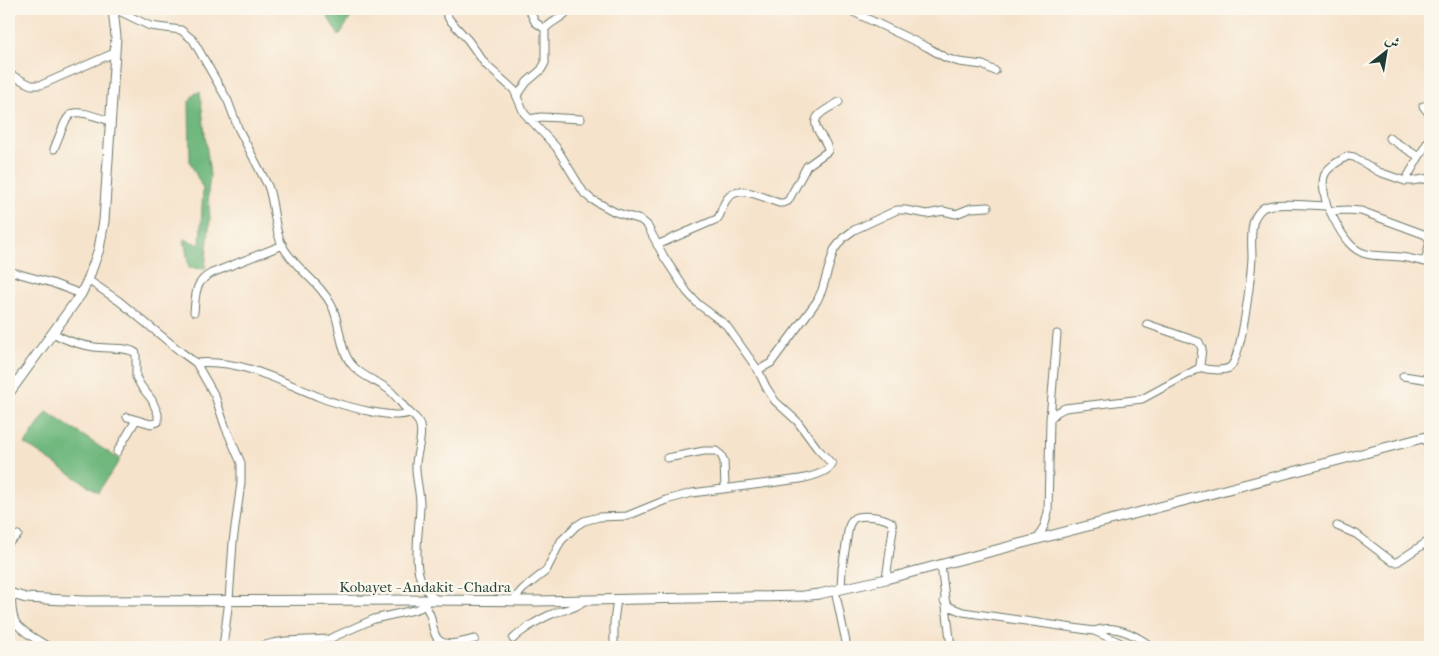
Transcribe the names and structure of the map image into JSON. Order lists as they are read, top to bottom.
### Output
{
  "streets": {
    "main road": ["Kobayet - Andakit - Chadra"]
  },
  "north": "top right"
}
